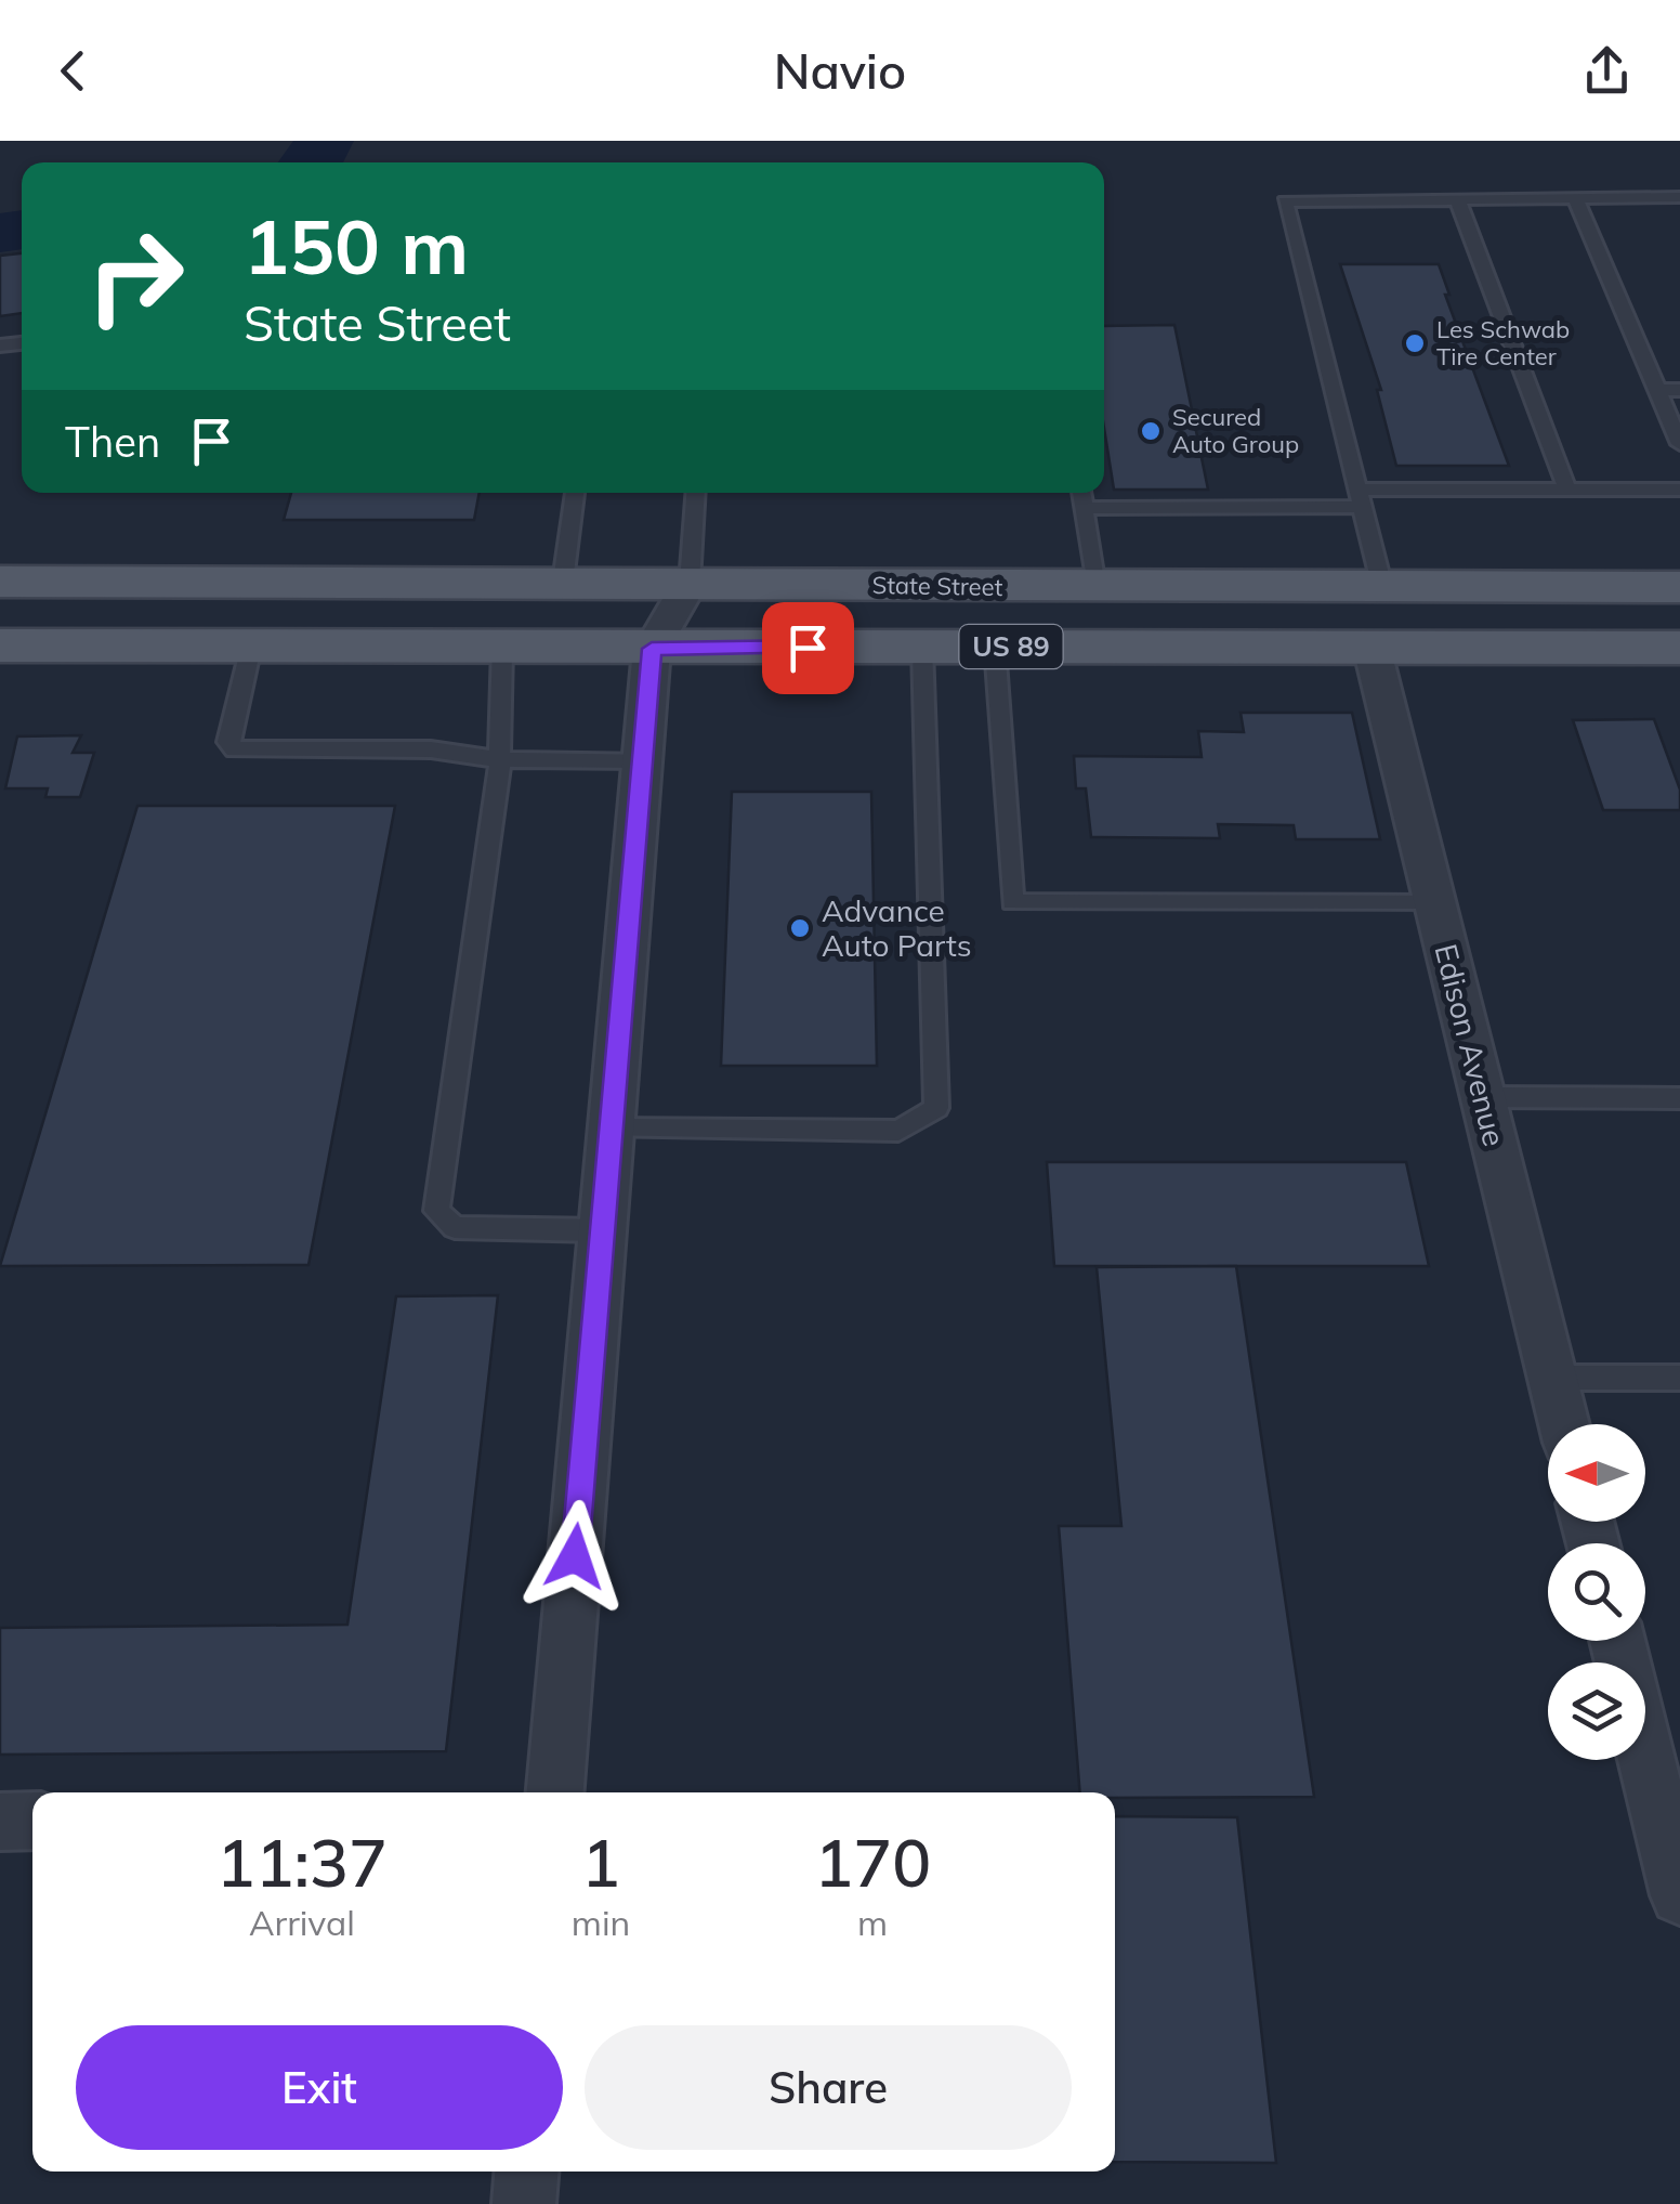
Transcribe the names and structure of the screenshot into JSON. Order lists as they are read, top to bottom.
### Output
{
  "streets": {
    "main road": ["State Street", "US 89"],
    "street": ["Edison Avenue"]
  },
  "crossings": [
    ["US 89", "Edison Avenue"]
  ],
  "places": ["Les Schwab Tire Center", "Secured Auto Group", "Advance Auto Parts"],
  "north": "left",
  "page": {
    "header": "Navio",
    "turn": ["150 m", "State Street"],
    "then": "Then",
    "eta": [
      "11:37",
      "Arrival",
      "1",
      "min",
      "170",
      "m"
    ],
    "buttons": ["Exit", "Share"]
  }
}
